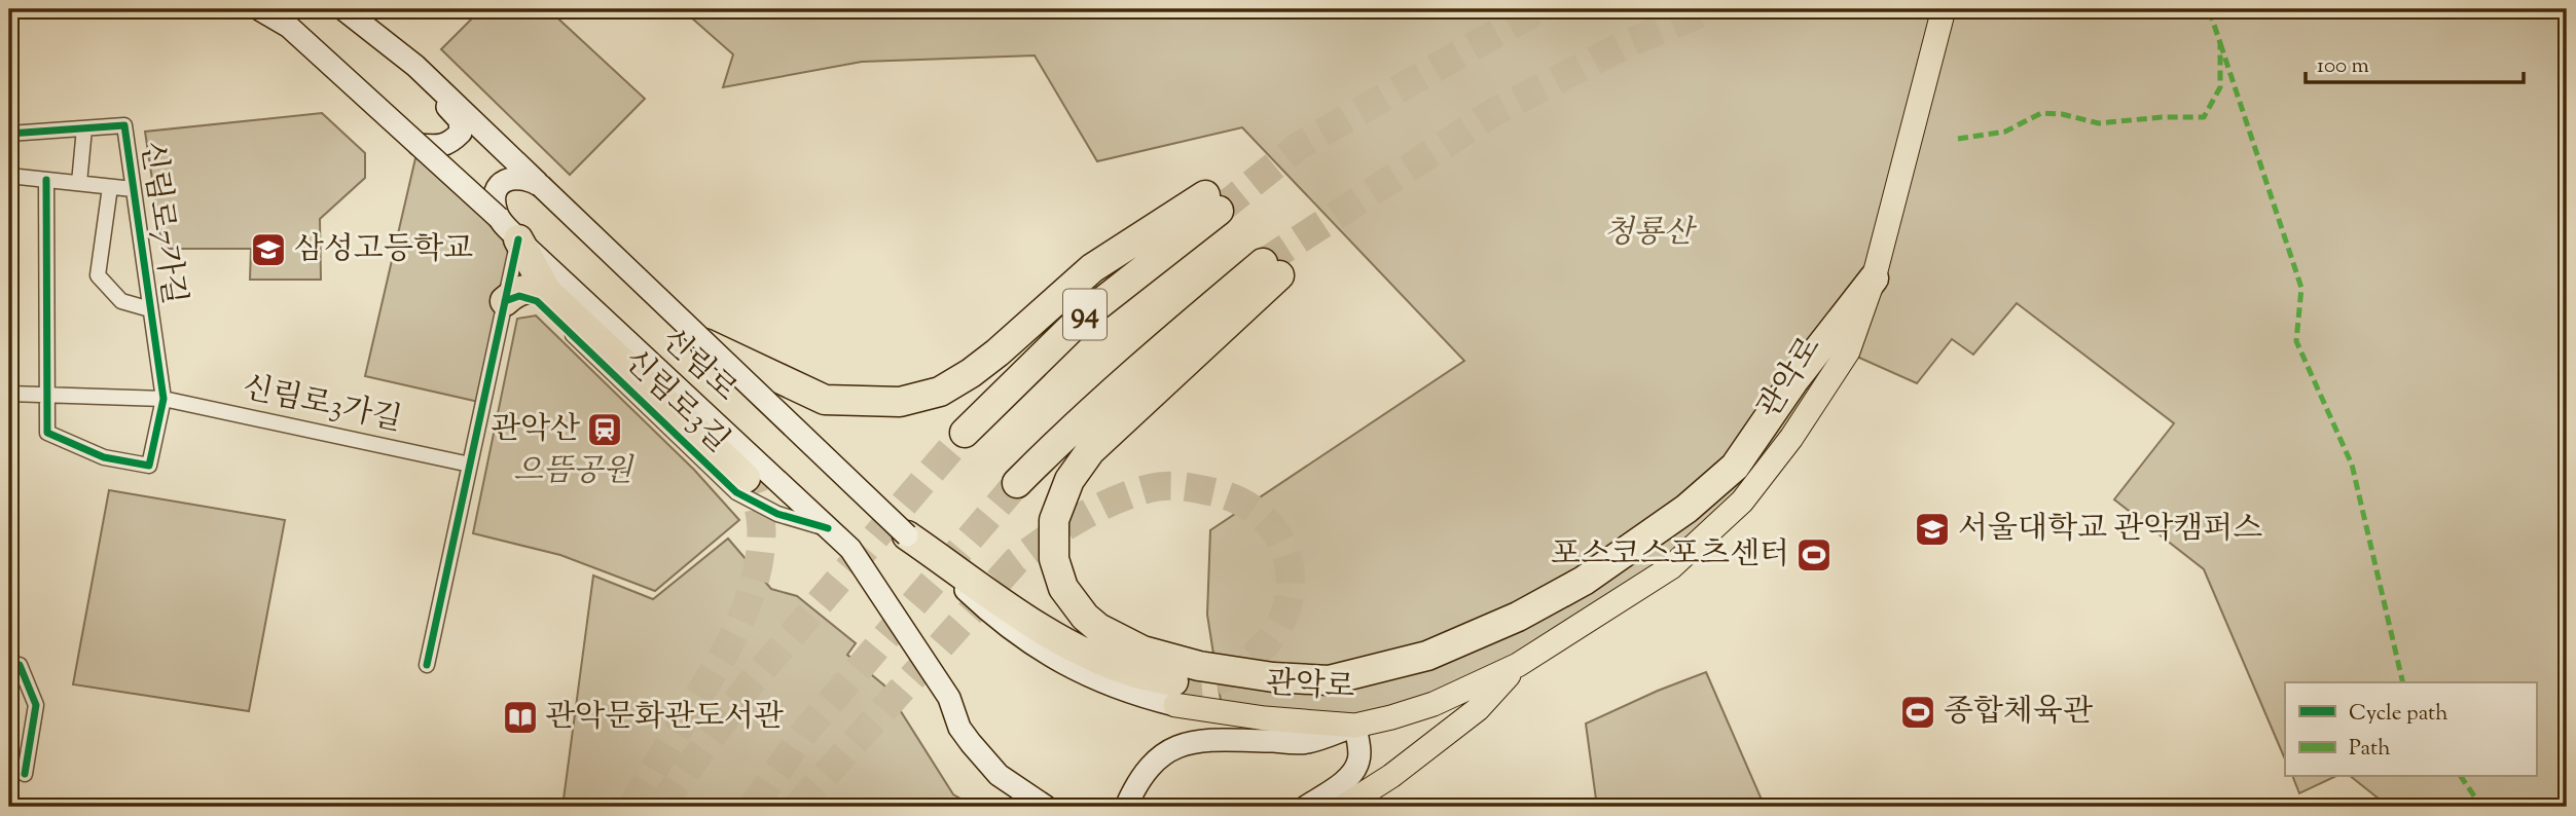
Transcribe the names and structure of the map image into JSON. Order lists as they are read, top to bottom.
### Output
{
  "streets": {
    "highway": ["94"],
    "main road": ["신림로", "관악로"],
    "street": ["신림로7가길", "신림로3길", "신림로3가길"]
  },
  "crossings": [
    ["신림로7가길", "신림로3가길"],
    ["94", "신림로"],
    ["94", "관악로"],
    ["신림로", "신림로3길"]
  ],
  "parks": ["청룡산", "으뜸공원"],
  "places": {
    "school or university": ["삼성고등학교", "서울대학교 관악캠퍼스"],
    "station": ["관악산"],
    "sports": ["포스코스포츠센터", "종합체육관"],
    "library": ["관악문화관도서관"]
  },
  "legend": ["Cycle path", "Path"],
  "scale_bar": "100 m"
}
